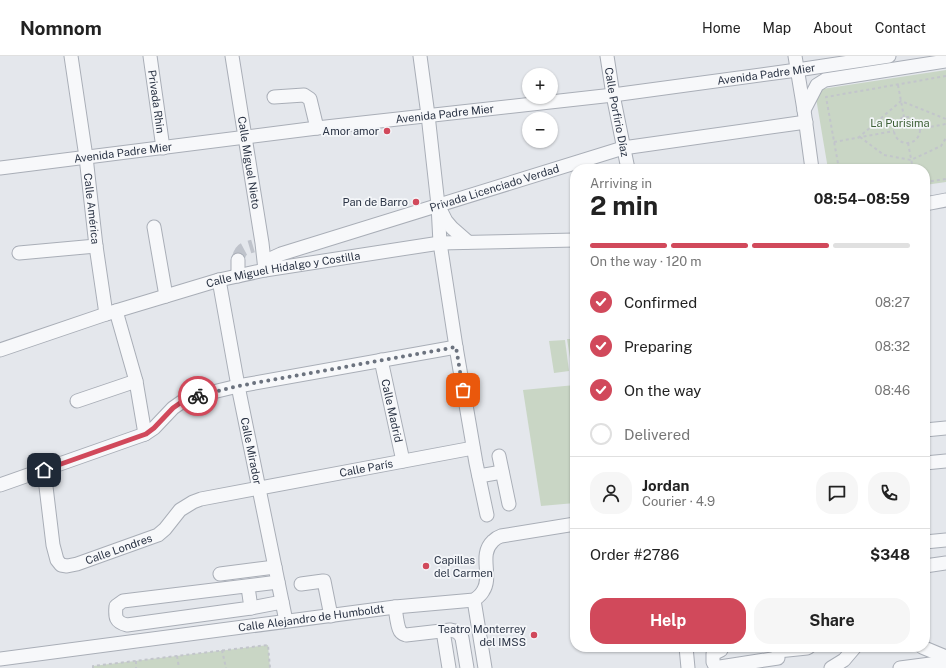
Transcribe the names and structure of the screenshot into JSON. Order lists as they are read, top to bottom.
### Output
{
  "streets": {
    "street": [
      "Avenida Padre Mier",
      "Privada Rhin",
      "Calle Porfirio Díaz",
      "Calle Miguel Nieto",
      "Privada Licenciado Verdad",
      "Calle América",
      "Calle Miguel Hidalgo y Costilla",
      "Calle Madrid",
      "Calle Mirador",
      "Calle París",
      "Calle Londres",
      "Calle Alejandro de Humboldt"
    ]
  },
  "crossings": [
    ["Avenida Padre Mier", "Privada Rhin"],
    ["Avenida Padre Mier", "Calle Porfirio Díaz"],
    ["Avenida Padre Mier", "Calle Miguel Nieto"],
    ["Avenida Padre Mier", "Calle América"],
    ["Calle Porfirio Díaz", "Privada Licenciado Verdad"],
    ["Calle Miguel Nieto", "Privada Licenciado Verdad"],
    ["Calle Miguel Nieto", "Calle Miguel Hidalgo y Costilla"],
    ["Privada Licenciado Verdad", "Calle Miguel Hidalgo y Costilla"],
    ["Calle América", "Calle Miguel Hidalgo y Costilla"],
    ["Calle Miguel Hidalgo y Costilla", "Calle Mirador"],
    ["Calle Madrid", "Calle París"],
    ["Calle Mirador", "Calle París"],
    ["Calle Mirador", "Calle Londres"],
    ["Calle Mirador", "Calle Alejandro de Humboldt"],
    ["Calle París", "Calle Londres"]
  ],
  "parks": ["La Purisima"],
  "places": [
    "Amor amor",
    "Pan de Barro",
    "Capillas del Carmen",
    "Teatro Monterrey del IMSS"
  ],
  "page": {
    "header": "Nomnom",
    "nav": [
      "Home",
      "Map",
      "About",
      "Contact"
    ],
    "map_buttons": ["+", "−"],
    "heading": ["2 min", "Arriving in", "08:54–08:59"],
    "panel": [
      "Jordan",
      "Courier · 4.9",
      "Order #2786",
      "$348"
    ],
    "bar": "On the way · 120 m",
    "list": [
      ["Confirmed", "08:27"],
      ["Preparing", "08:32"],
      ["On the way", "08:46"],
      "Delivered"
    ],
    "buttons": ["Help", "Share"]
  }
}
